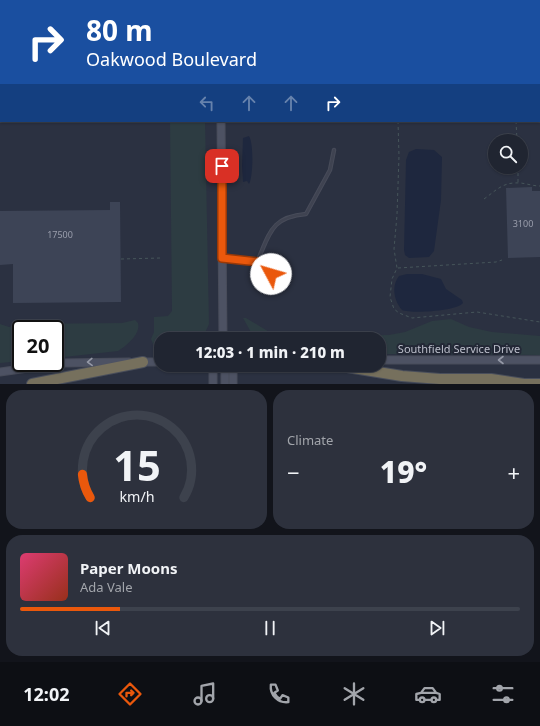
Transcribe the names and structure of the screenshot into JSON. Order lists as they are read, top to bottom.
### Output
{
  "streets": {
    "main road": ["Southfield Service Drive"]
  },
  "one_way": ["Southfield Service Drive"],
  "house_numbers": ["3100", "17500"],
  "page": {
    "turn": ["80 m", "Oakwood Boulevard"],
    "limit": "20",
    "trip": "12:03 · 1 min · 210 m",
    "tile": "Climate",
    "heat": ["−", "19°", "+"],
    "song": ["Paper Moons", "Ada Vale"],
    "tabs": "12:02",
    "gauge": ["15", "km/h"]
  }
}
